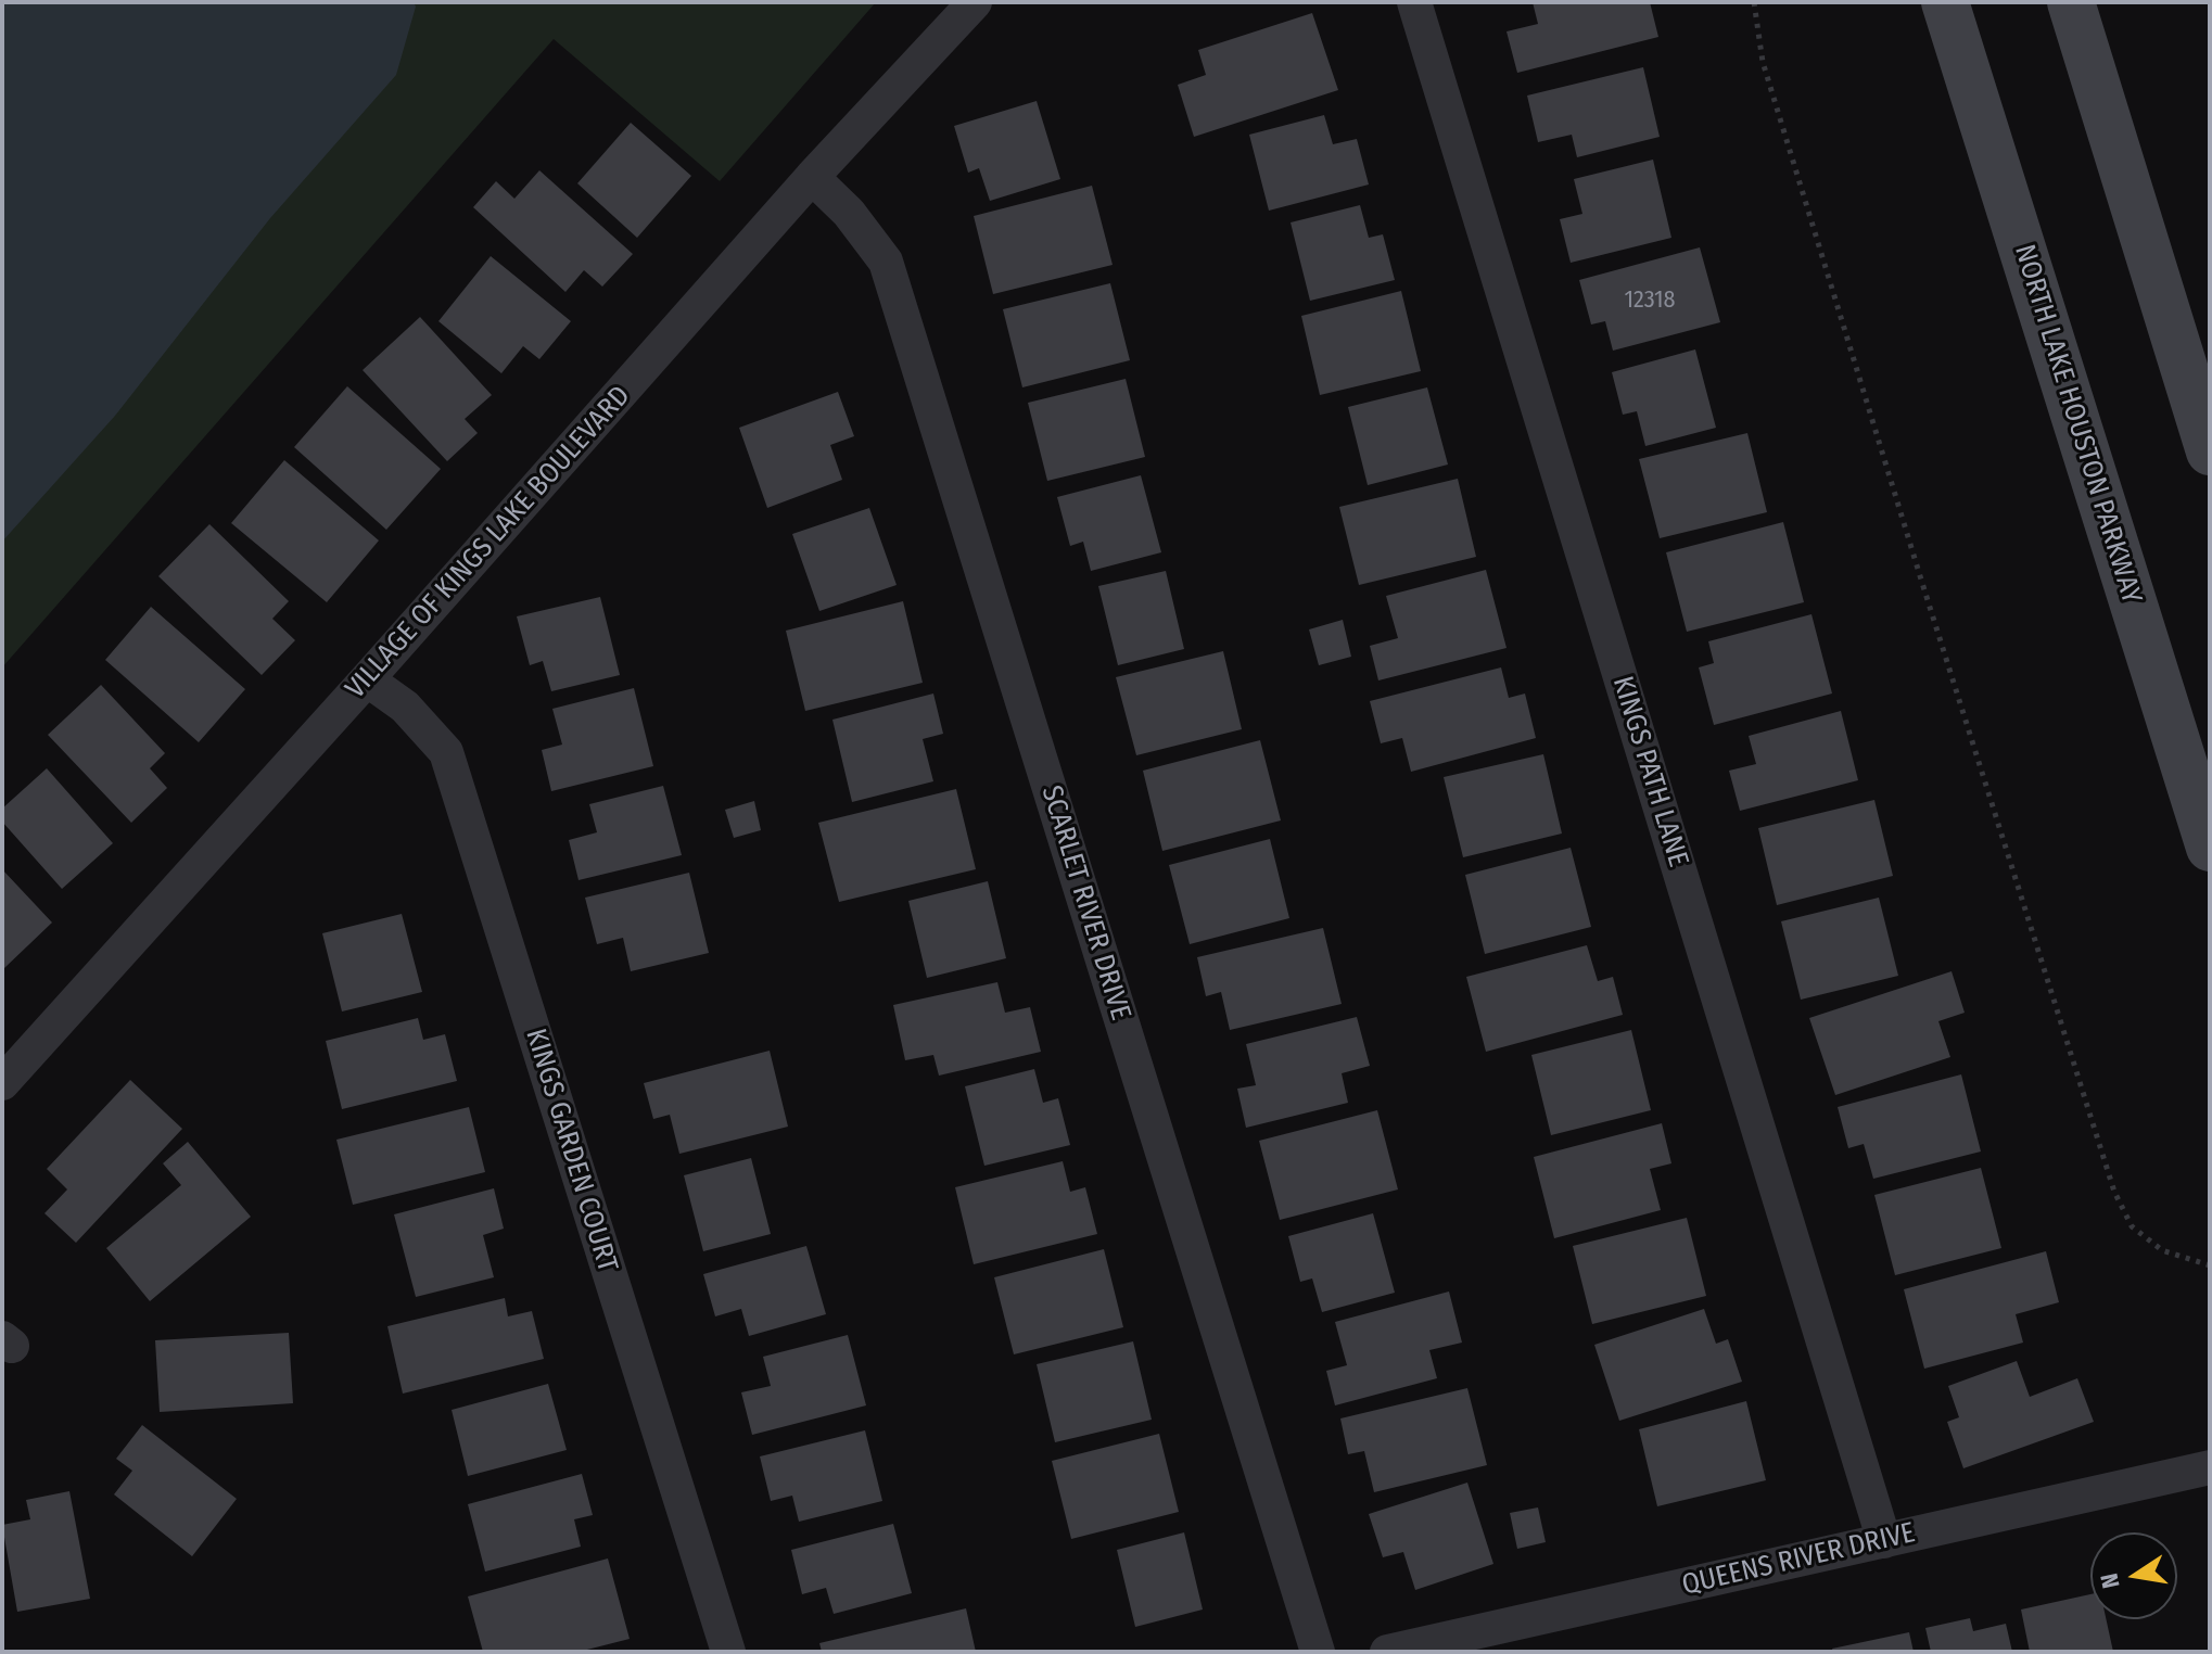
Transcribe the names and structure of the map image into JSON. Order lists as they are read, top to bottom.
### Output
{
  "streets": {
    "main road": ["NORTH LAKE HOUSTON PARKWAY"],
    "street": [
      "VILLAGE OF KINGS LAKE BOULEVARD",
      "KINGS PATH LANE",
      "SCARLET RIVER DRIVE",
      "KINGS GARDEN COURT",
      "QUEENS RIVER DRIVE"
    ]
  },
  "crossings": [
    ["VILLAGE OF KINGS LAKE BOULEVARD", "SCARLET RIVER DRIVE"],
    ["VILLAGE OF KINGS LAKE BOULEVARD", "KINGS GARDEN COURT"],
    ["KINGS PATH LANE", "QUEENS RIVER DRIVE"]
  ],
  "house_numbers": ["12318"],
  "north": "left"
}
